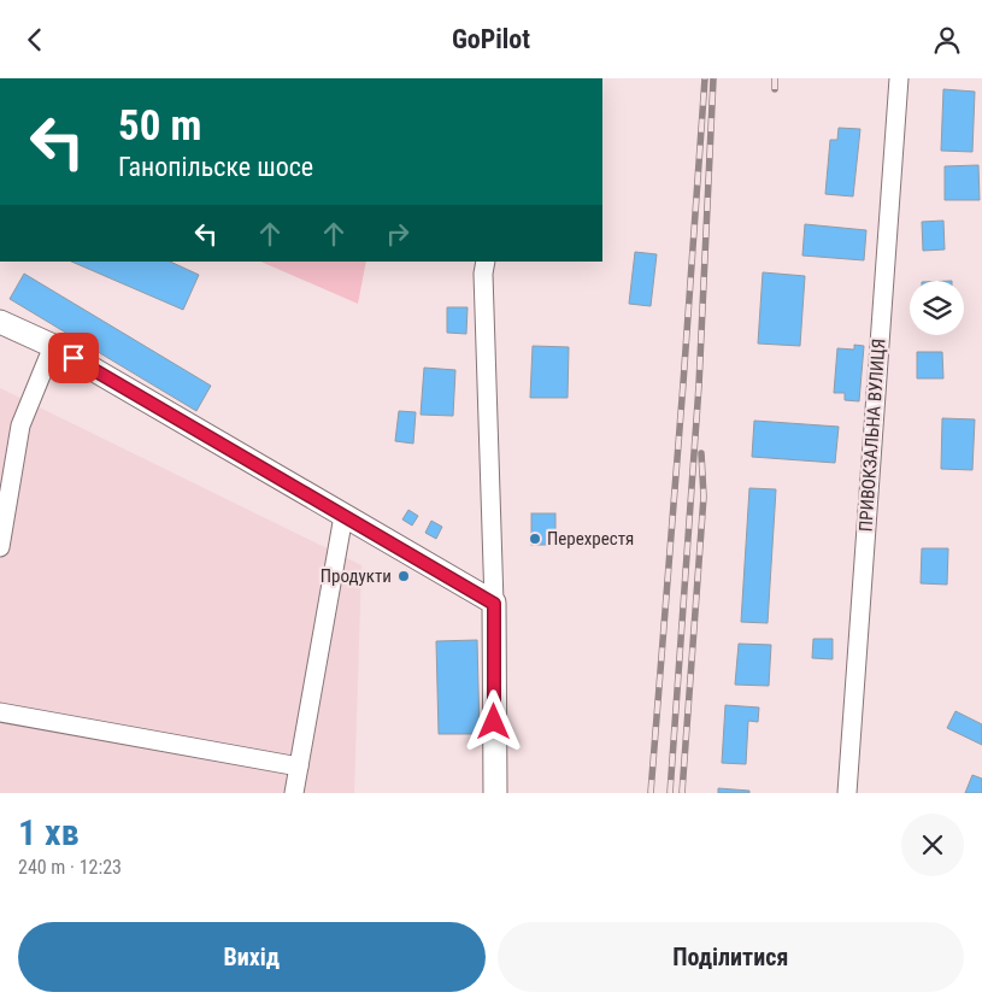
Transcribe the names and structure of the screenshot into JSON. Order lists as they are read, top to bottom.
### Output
{
  "streets": {
    "street": ["ПРИВОКЗАЛЬНА ВУЛИЦЯ"]
  },
  "places": ["Перехрестя", "Продукти"],
  "page": {
    "header": "GoPilot",
    "turn": ["50 m", "Ганопільске шосе"],
    "heading": ["1 хв", "240 m · 12:23"],
    "buttons": ["Вихід", "Поділитися"]
  }
}
